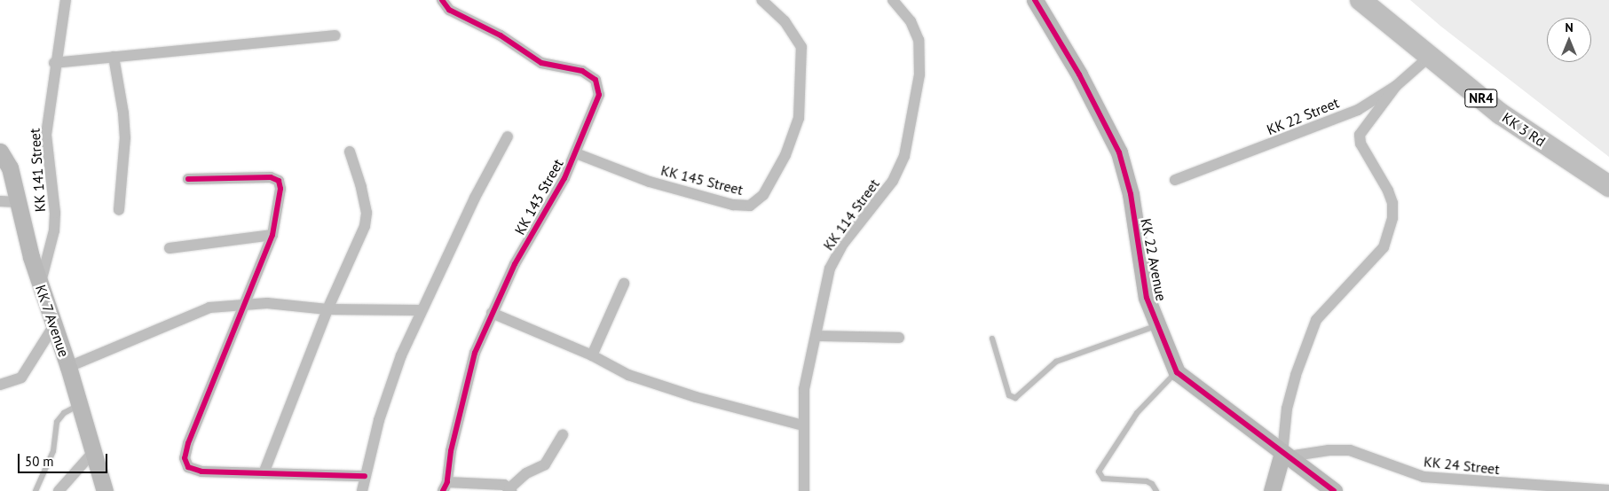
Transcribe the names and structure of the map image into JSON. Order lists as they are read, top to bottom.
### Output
{
  "streets": {
    "highway": ["NR4", "KK 3 Rd"],
    "street": [
      "KK 22 Street",
      "KK 141 Street",
      "KK 145 Street",
      "KK 143 Street",
      "KK 114 Street",
      "KK 22 Avenue",
      "KK 7 Avenue",
      "KK 24 Street"
    ]
  },
  "crossings": [
    ["KK 22 Street", "KK 3 Rd"],
    ["KK 141 Street", "KK 7 Avenue"],
    ["KK 145 Street", "KK 143 Street"],
    ["KK 22 Avenue", "KK 24 Street"]
  ],
  "scale_bar": "50 m",
  "north": "top"
}
